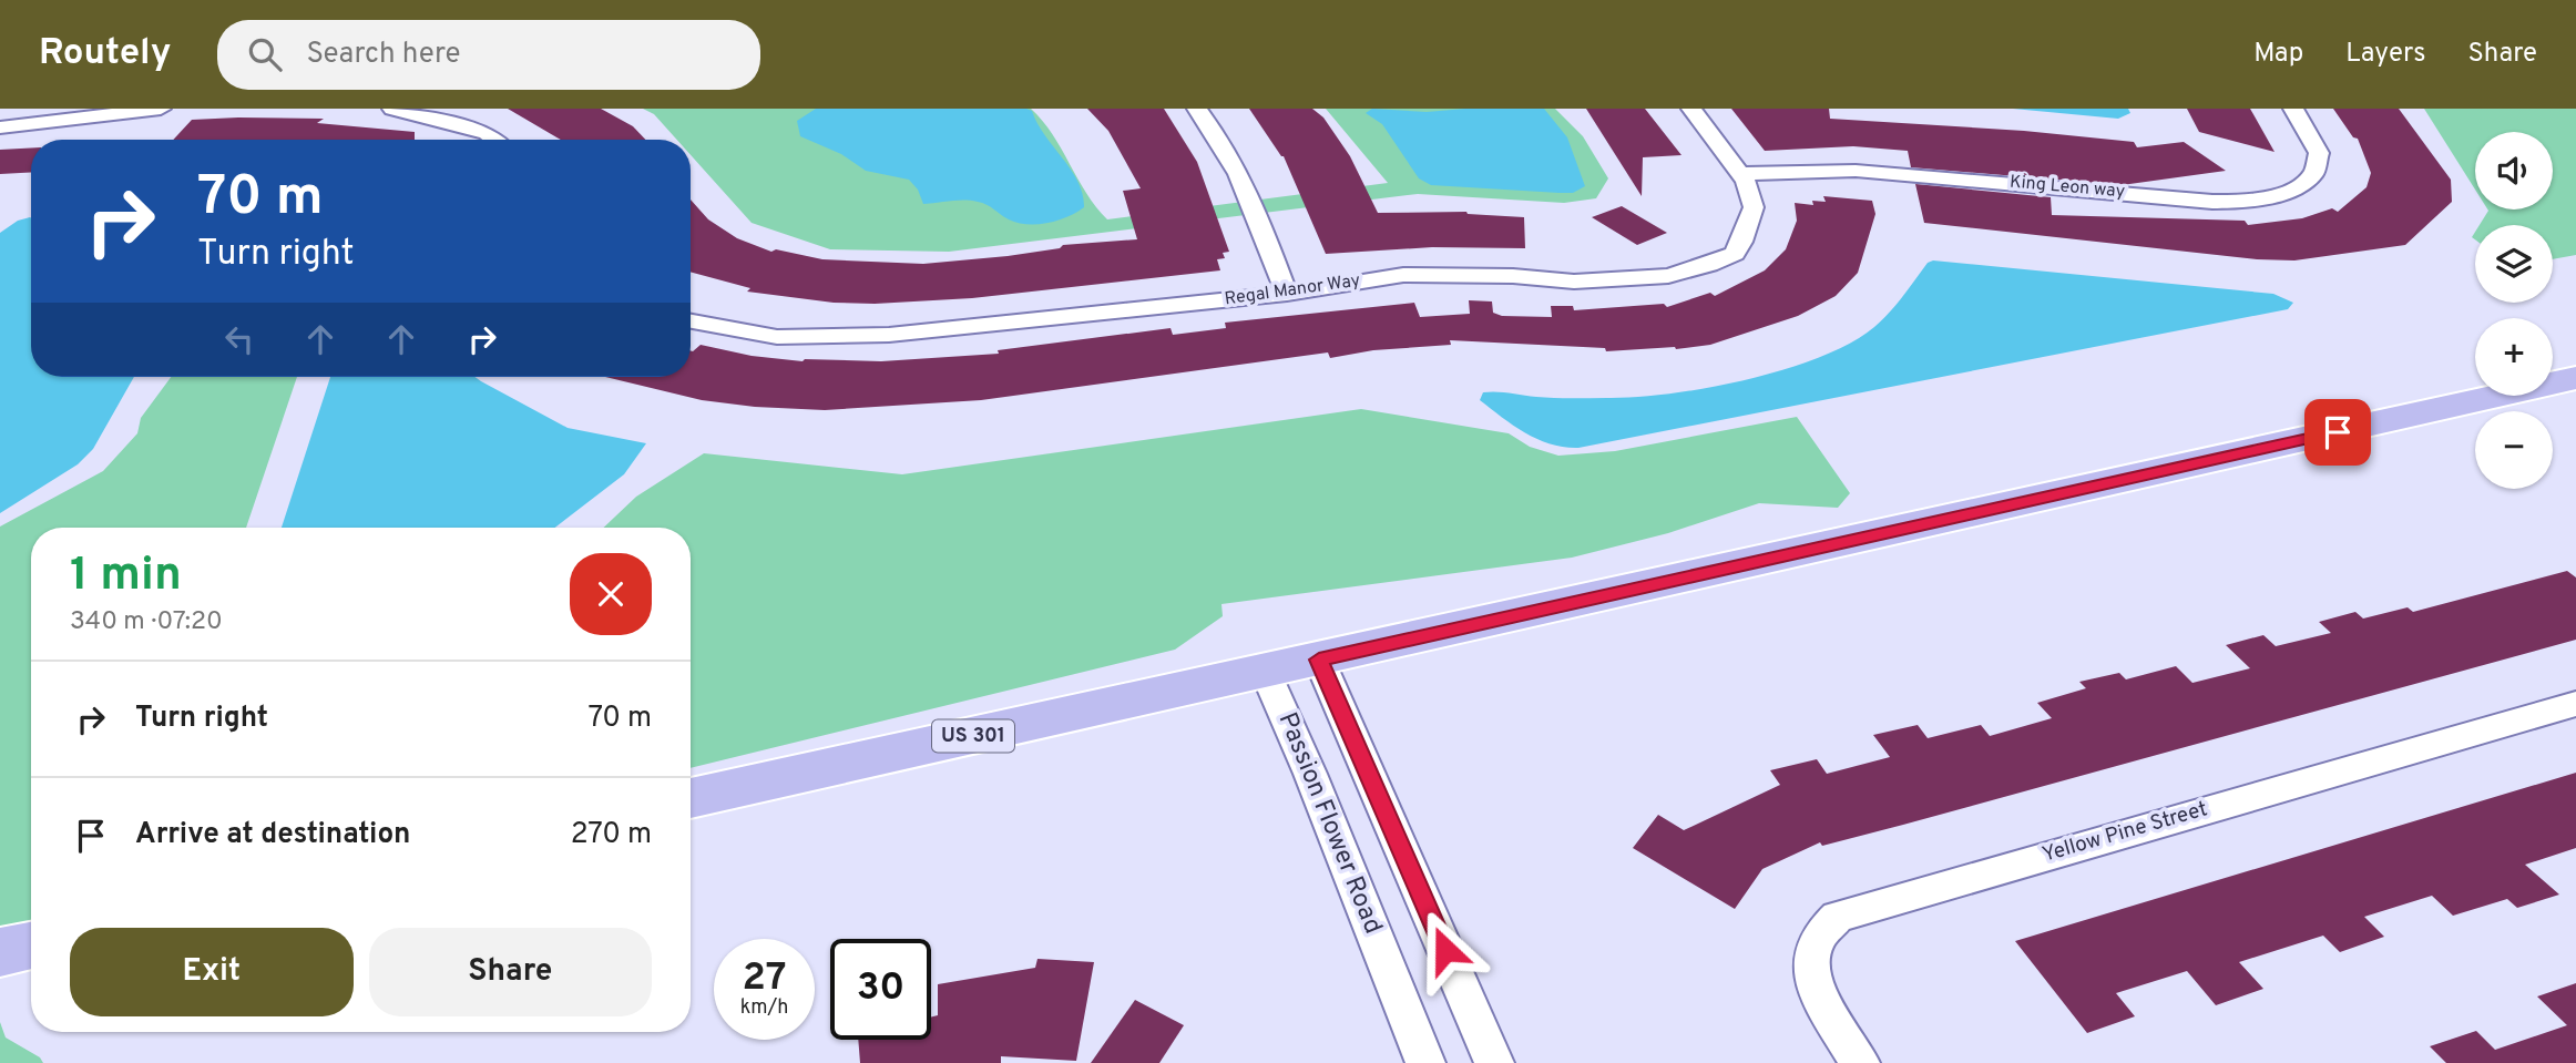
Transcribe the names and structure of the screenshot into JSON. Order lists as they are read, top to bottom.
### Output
{
  "streets": {
    "main road": ["US 301"],
    "street": [
      "King Leon way",
      "Regal Manor Way",
      "Passion Flower Road",
      "Yellow Pine Street"
    ]
  },
  "crossings": [
    ["King Leon way", "Regal Manor Way"],
    ["US 301", "Passion Flower Road"]
  ],
  "page": {
    "header": "Routely",
    "search": "Search here",
    "nav": ["Map", "Layers", "Share"],
    "map_buttons": ["+", "−"],
    "turn": ["70 m", "Turn right"],
    "heading": ["1 min", "340 m · 07:20"],
    "list": [
      {
        "name": "Turn right",
        "value": "70 m"
      },
      {
        "name": "Arrive at destination",
        "value": "270 m"
      }
    ],
    "buttons": ["Exit", "Share"],
    "speed": "27 km/h",
    "limit": "30"
  }
}
